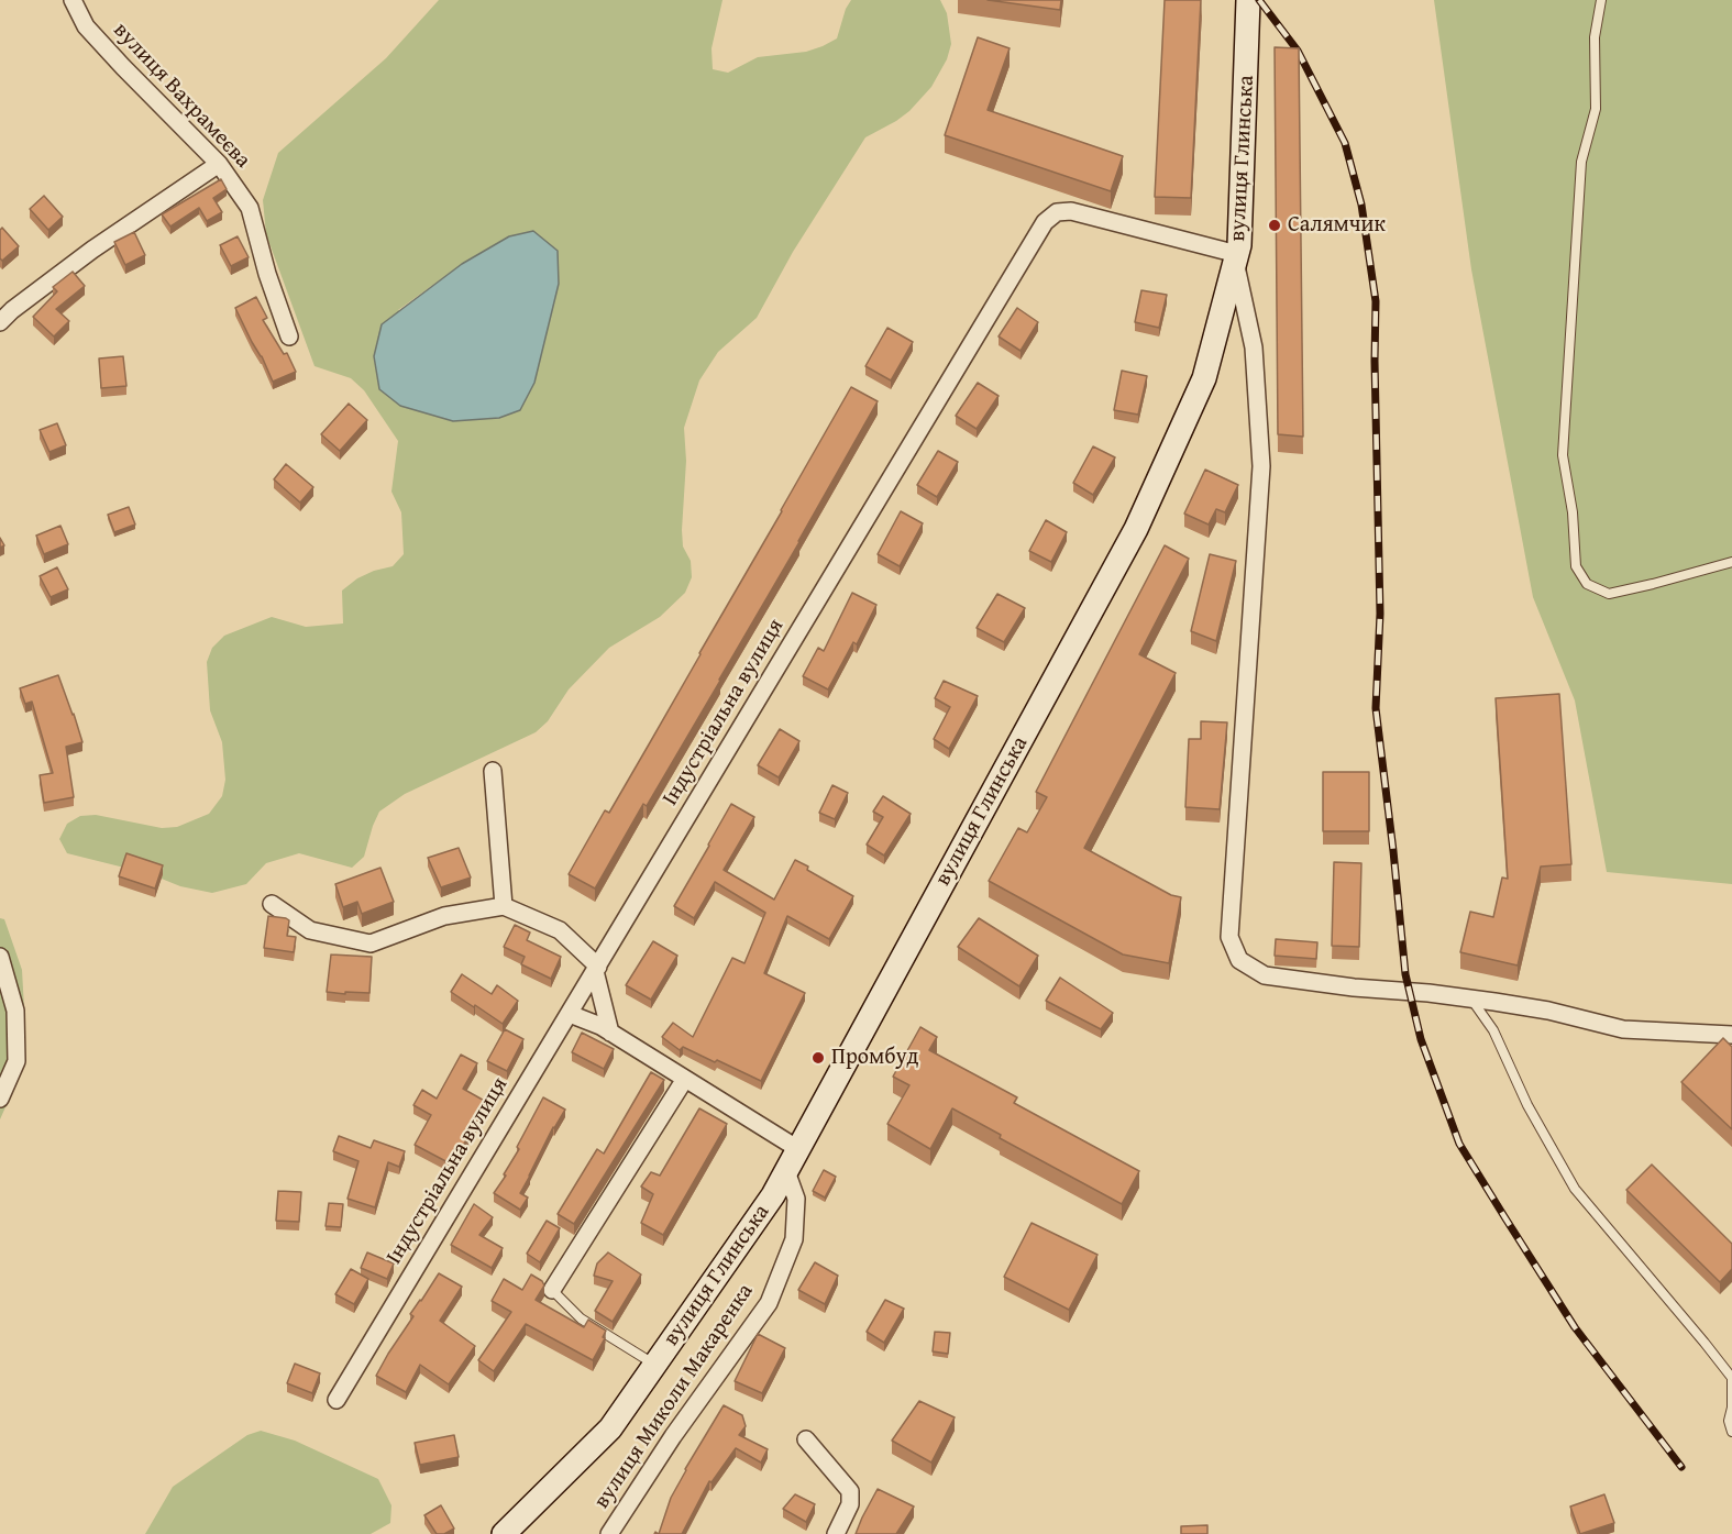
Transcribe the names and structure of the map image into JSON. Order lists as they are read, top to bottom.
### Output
{
  "streets": {
    "main road": ["вулиця Глинська"],
    "street": ["вулиця Вахрамеєва", "Індустріальна вулиця", "вулиця Миколи Макаренка"]
  },
  "crossings": [
    ["вулиця Глинська", "Індустріальна вулиця"],
    ["вулиця Глинська", "вулиця Миколи Макаренка"]
  ],
  "places": ["Салямчик", "Промбуд"]
}
